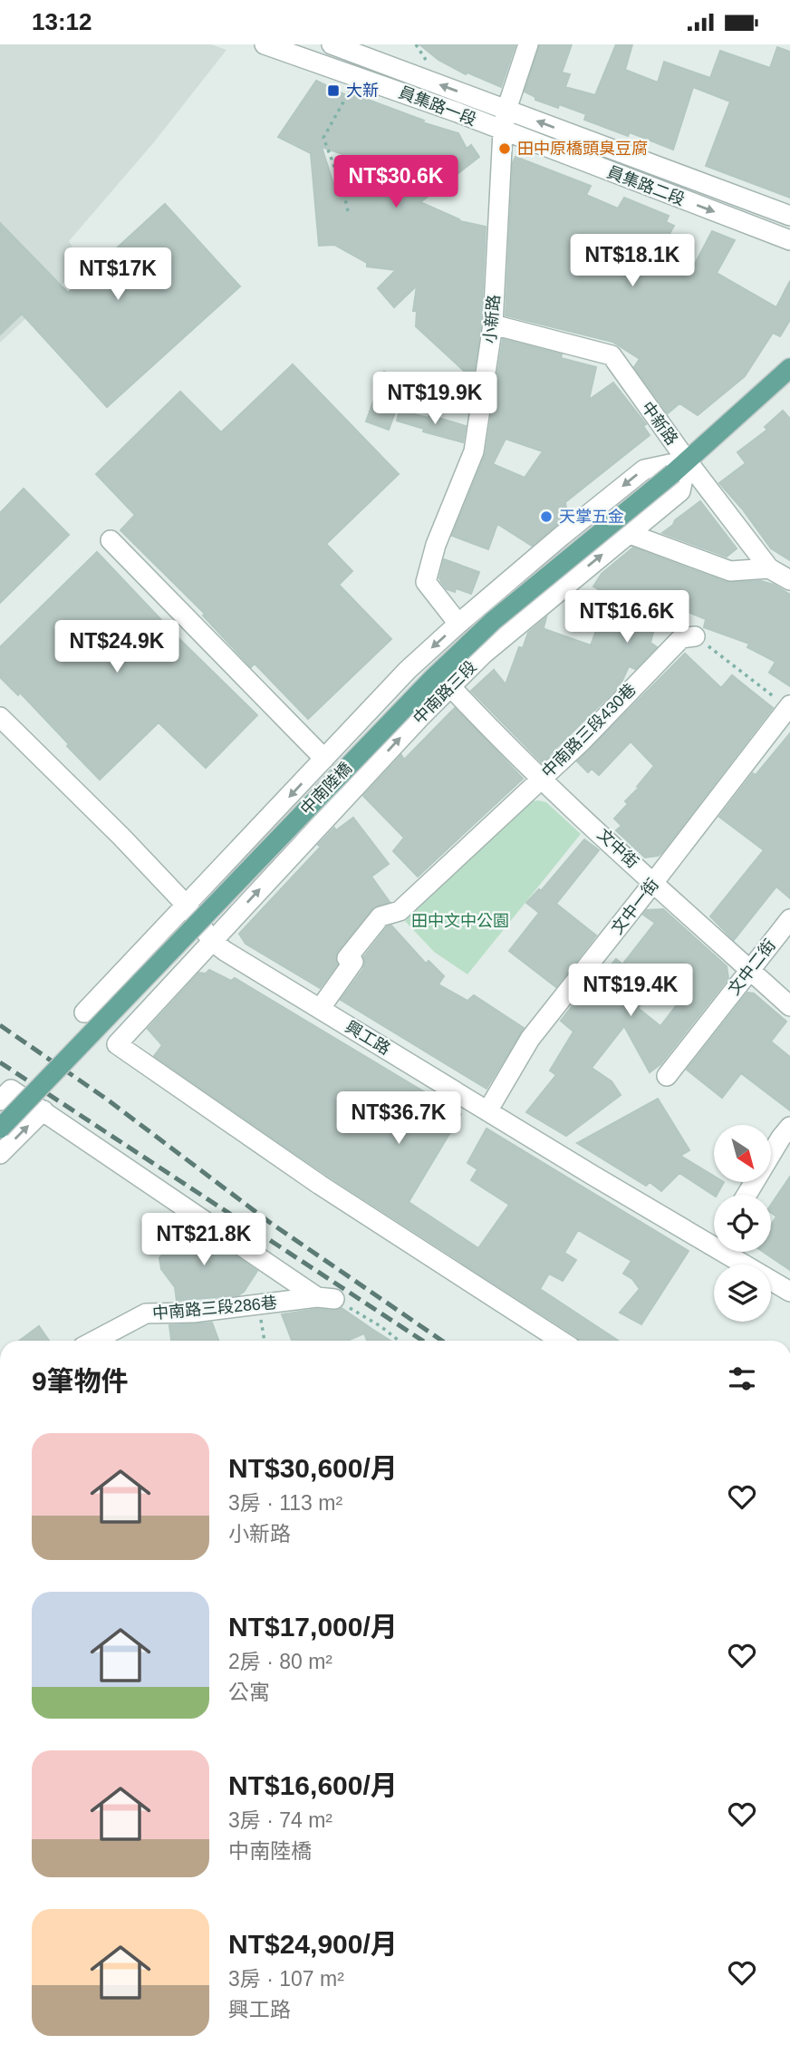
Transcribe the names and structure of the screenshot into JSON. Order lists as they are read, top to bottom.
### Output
{
  "streets": {
    "main road": ["中南陸橋"],
    "street": [
      "員集路一段",
      "員集路二段",
      "小新路",
      "中新路",
      "中南路三段",
      "中南路三段430巷",
      "文中街",
      "文中一街",
      "文中二街",
      "興工路",
      "中南路三段286巷"
    ]
  },
  "crossings": [
    ["員集路一段", "員集路二段"],
    ["員集路一段", "小新路"],
    ["員集路二段", "小新路"],
    ["小新路", "中新路"],
    ["中新路", "中南路三段"],
    ["中新路", "中南陸橋"],
    ["中南路三段", "中南陸橋"],
    ["中南路三段", "文中街"],
    ["中南路三段", "興工路"],
    ["中南路三段430巷", "文中街"],
    ["中南路三段430巷", "興工路"],
    ["文中街", "文中一街"],
    ["文中街", "文中二街"],
    ["文中一街", "興工路"]
  ],
  "parks": ["田中文中公園"],
  "places": {
    "transit": ["大新"],
    "other": ["田中原橋頭臭豆腐", "天掌五金"]
  },
  "north": "bottom right",
  "page": {
    "status": "13:12",
    "price": [
      "NT$30.6K",
      "NT$18.1K",
      "NT$17K",
      "NT$19.9K",
      "NT$16.6K",
      "NT$24.9K",
      "NT$19.4K",
      "NT$36.7K",
      "NT$21.8K"
    ],
    "heading": "9筆物件",
    "list": [
      {
        "name": "NT$30,600/月",
        "note": "3房 · 113 m² · 小新路"
      },
      {
        "name": "NT$17,000/月",
        "note": "2房 · 80 m² · 公寓"
      },
      {
        "name": "NT$16,600/月",
        "note": "3房 · 74 m² · 中南陸橋"
      },
      {
        "name": "NT$24,900/月",
        "note": "3房 · 107 m² · 興工路"
      }
    ]
  }
}
